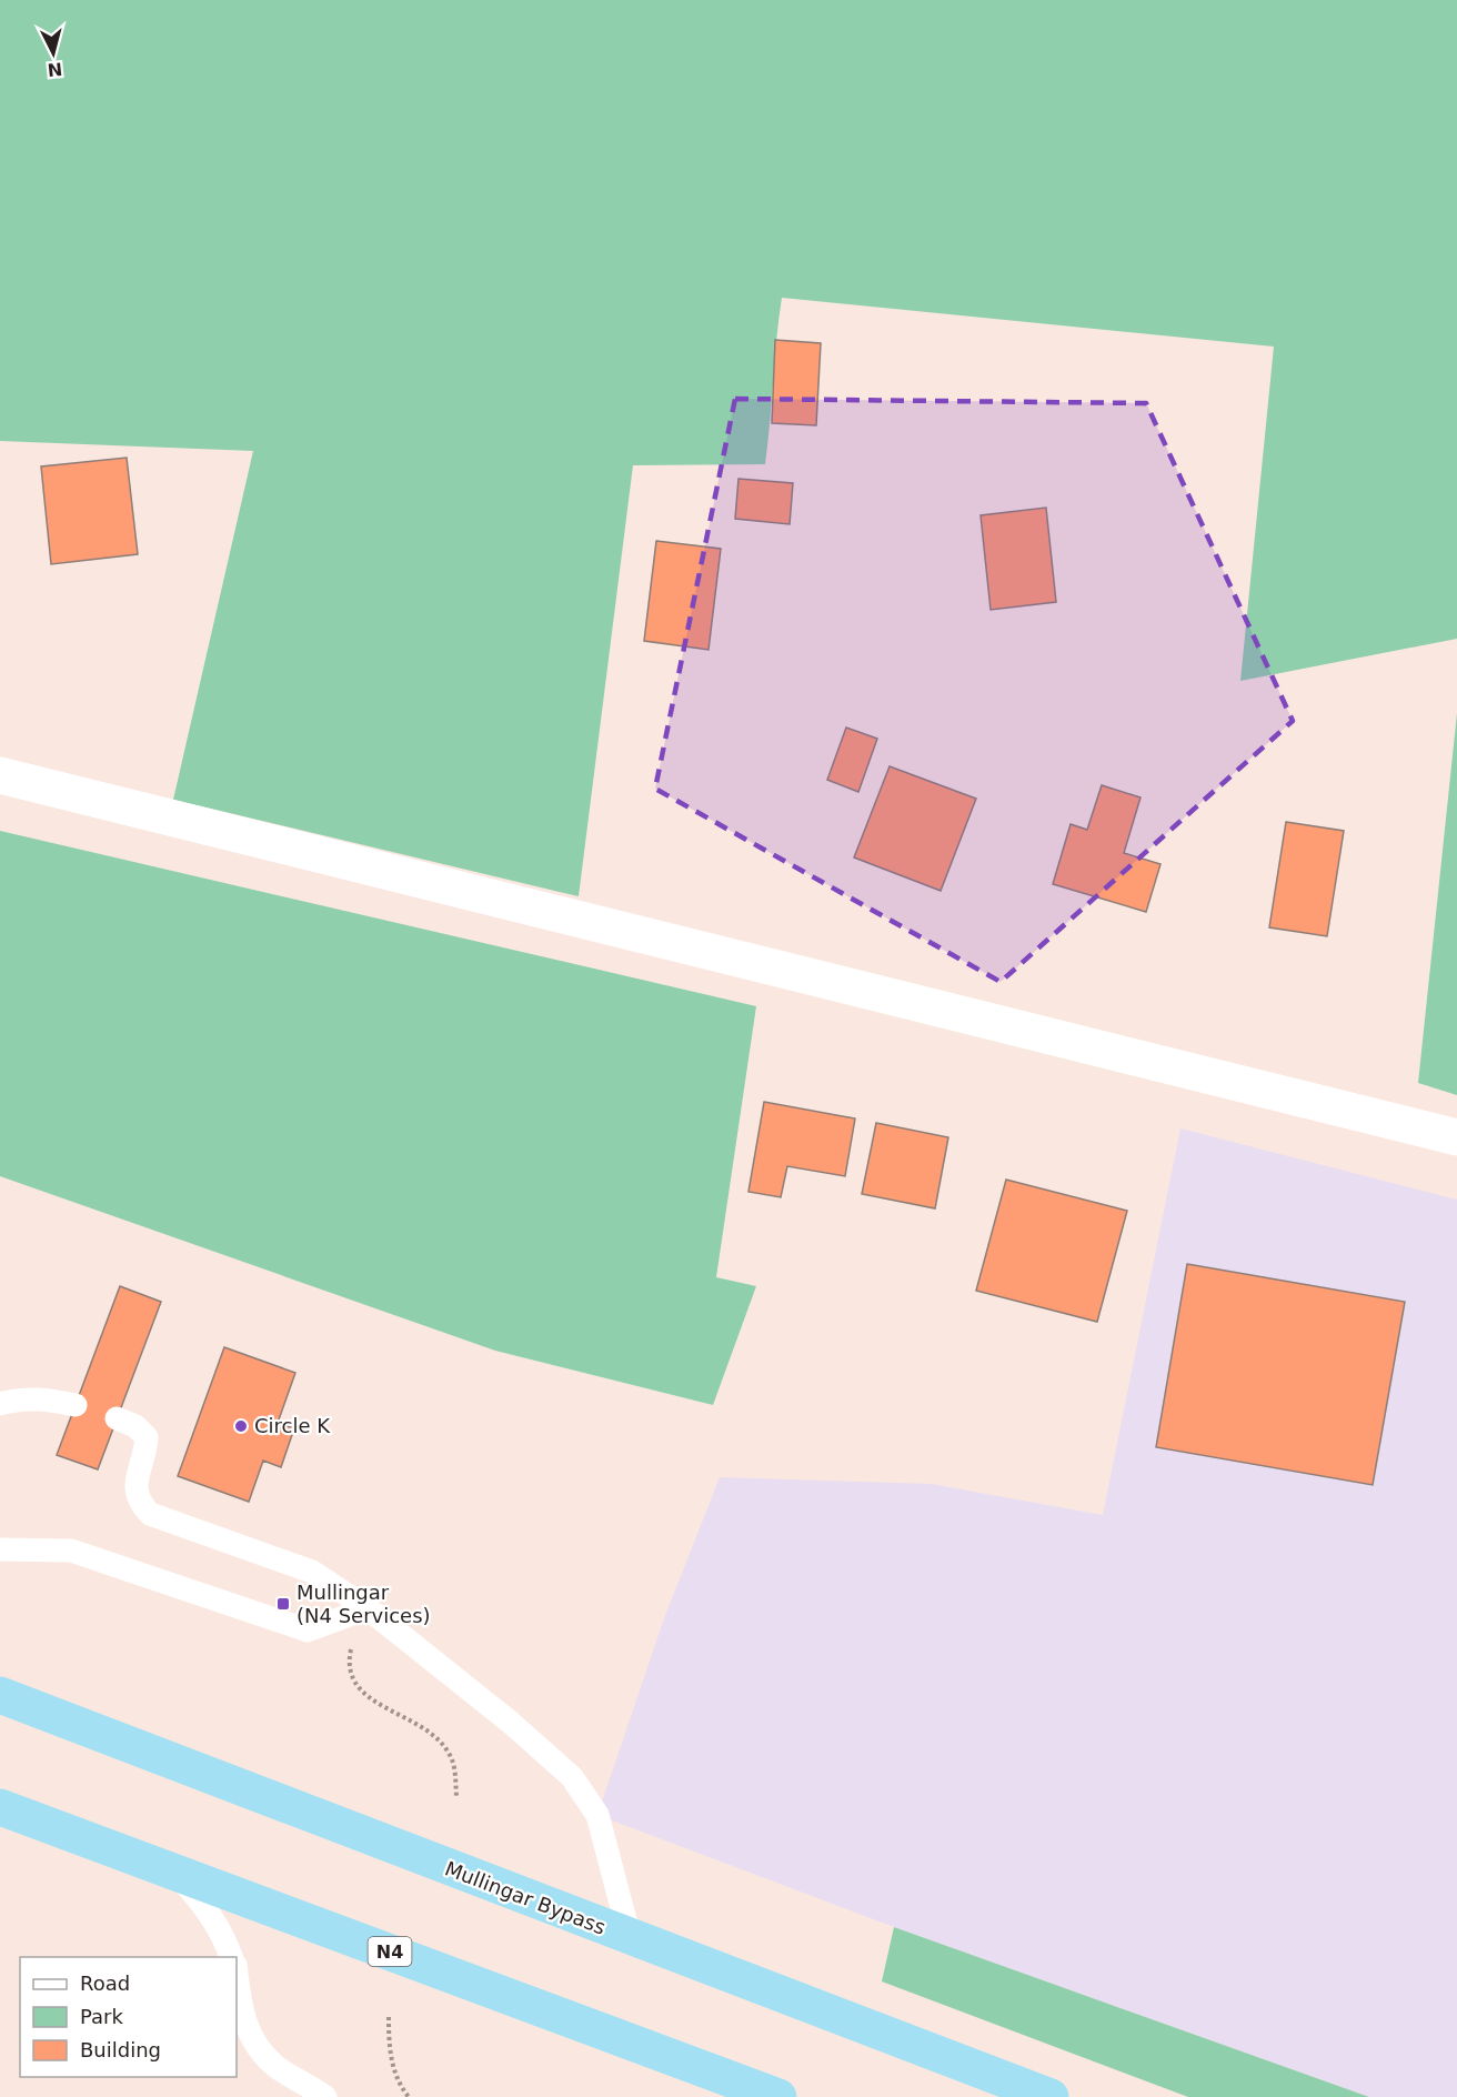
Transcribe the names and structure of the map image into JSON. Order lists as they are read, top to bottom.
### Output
{
  "streets": {
    "highway": ["Mullingar Bypass", "N4"]
  },
  "places": {
    "other": ["Circle K"],
    "transit": ["Mullingar (N4 Services)"]
  },
  "legend": ["Road", "Park", "Building"],
  "north": "bottom"
}
